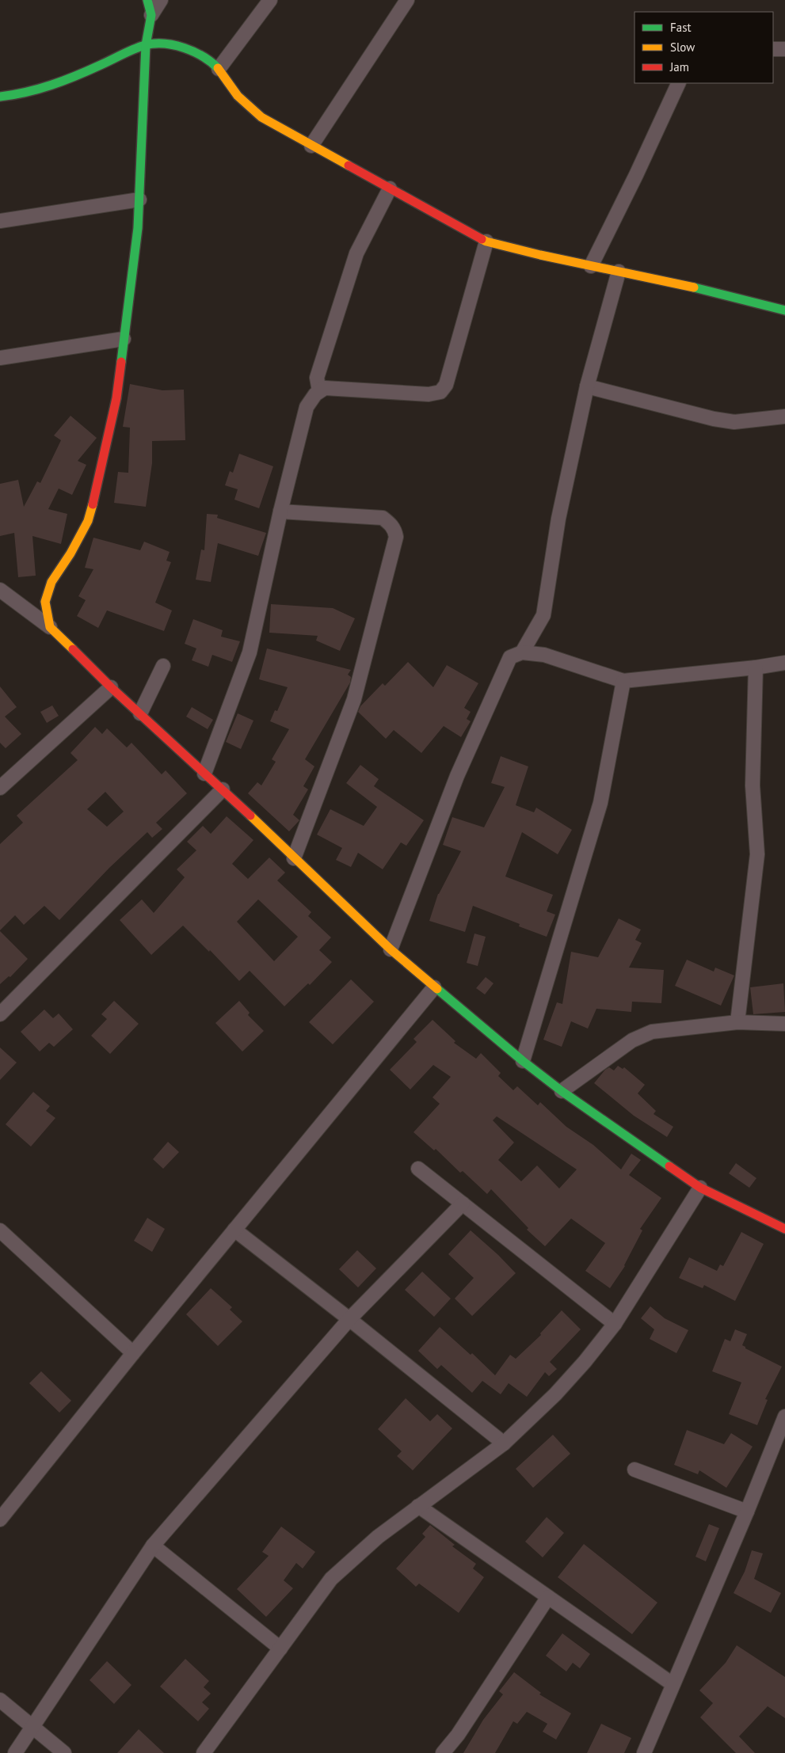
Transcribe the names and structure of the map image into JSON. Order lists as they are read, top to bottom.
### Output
{
  "legend": ["Fast", "Slow", "Jam"]
}
